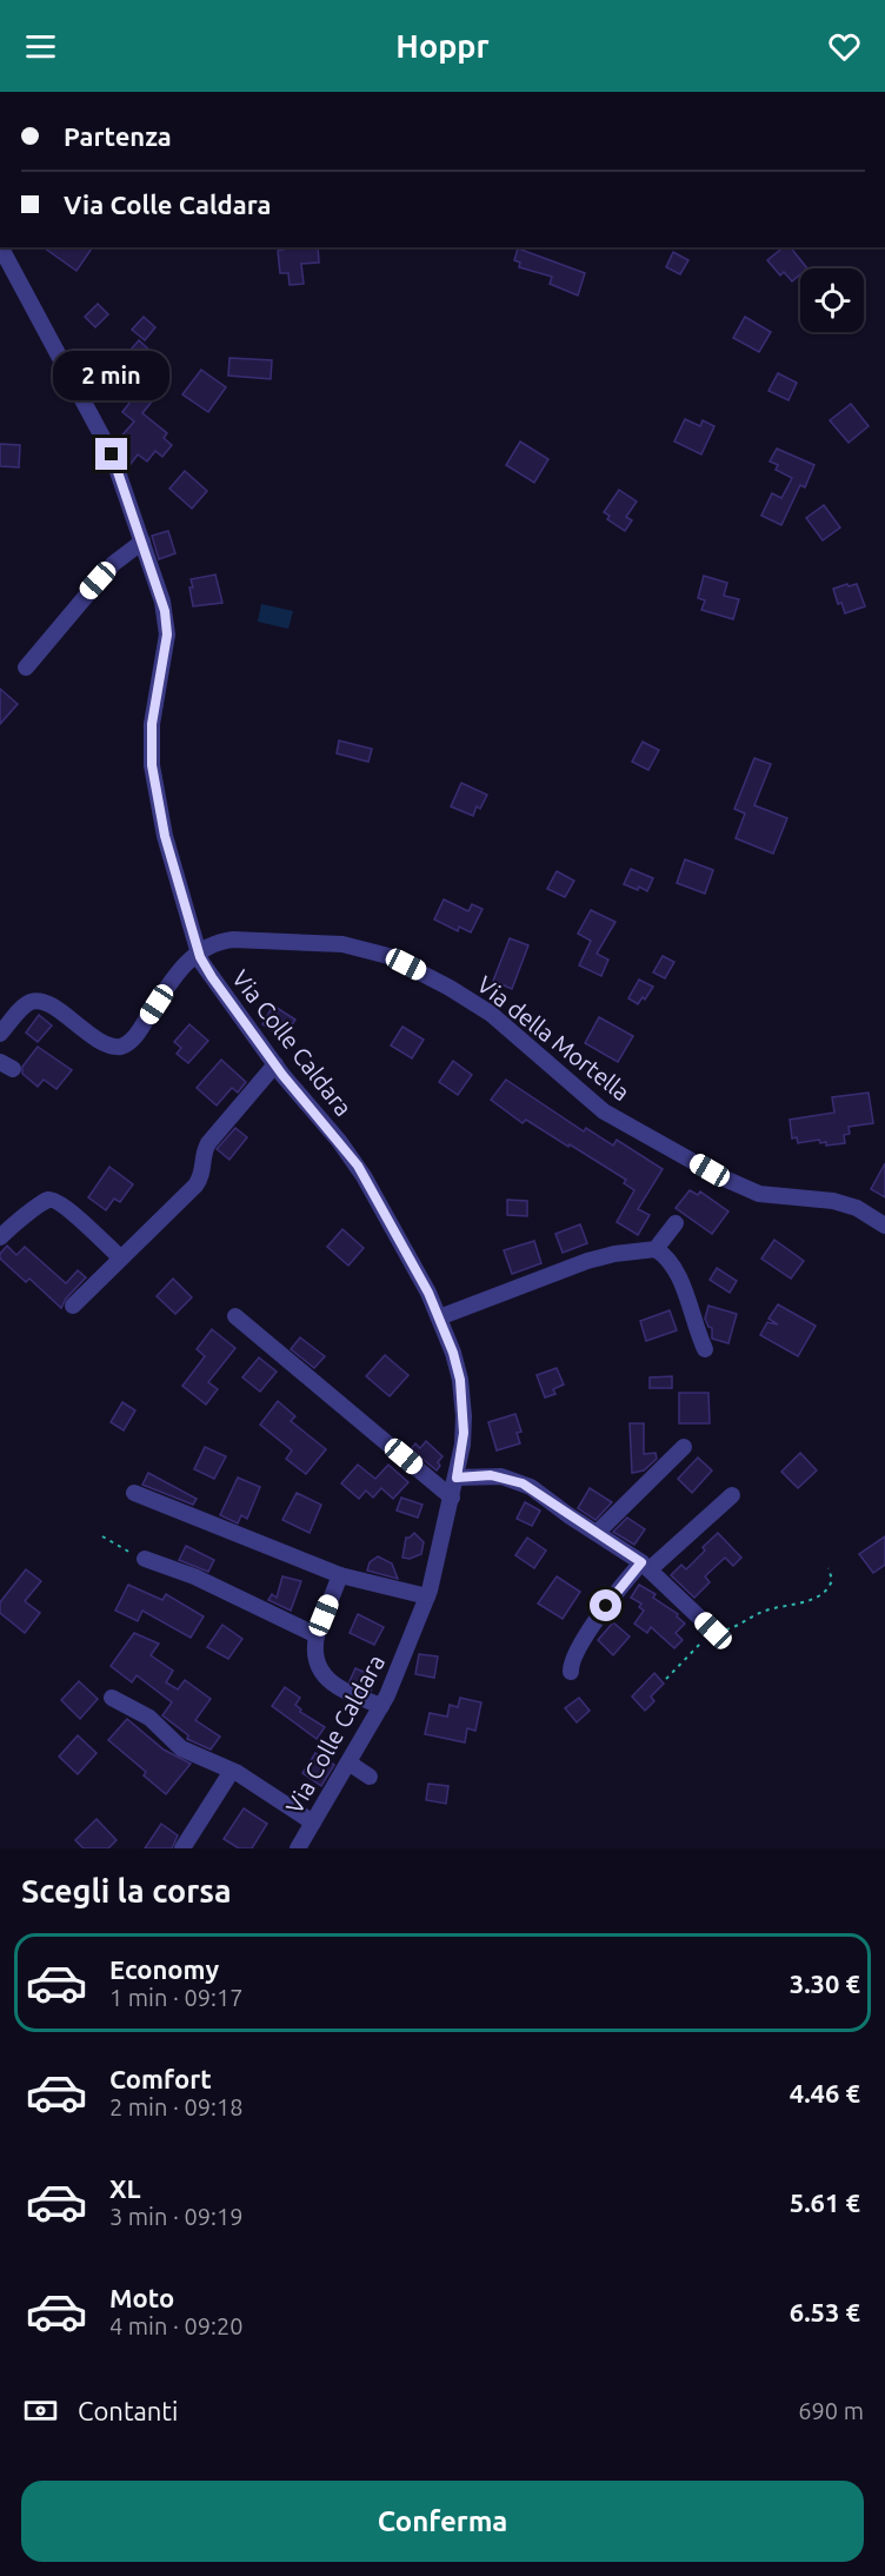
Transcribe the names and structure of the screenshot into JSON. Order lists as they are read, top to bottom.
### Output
{
  "streets": {
    "street": ["Via della Mortella", "Via Colle Caldara"]
  },
  "crossings": [
    ["Via della Mortella", "Via Colle Caldara"]
  ],
  "page": {
    "header": "Hoppr",
    "banner": ["Partenza", "Via Colle Caldara"],
    "bubble": "2 min",
    "heading": "Scegli la corsa",
    "list": [
      {
        "name": "Economy",
        "note": "1 min · 09:17",
        "value": "3.30 €"
      },
      {
        "name": "Comfort",
        "note": "2 min · 09:18",
        "value": "4.46 €"
      },
      {
        "name": "XL",
        "note": "3 min · 09:19",
        "value": "5.61 €"
      },
      {
        "name": "Moto",
        "note": "4 min · 09:20",
        "value": "6.53 €"
      }
    ],
    "pay": ["Contanti", "690 m"],
    "buttons": "Conferma"
  }
}
